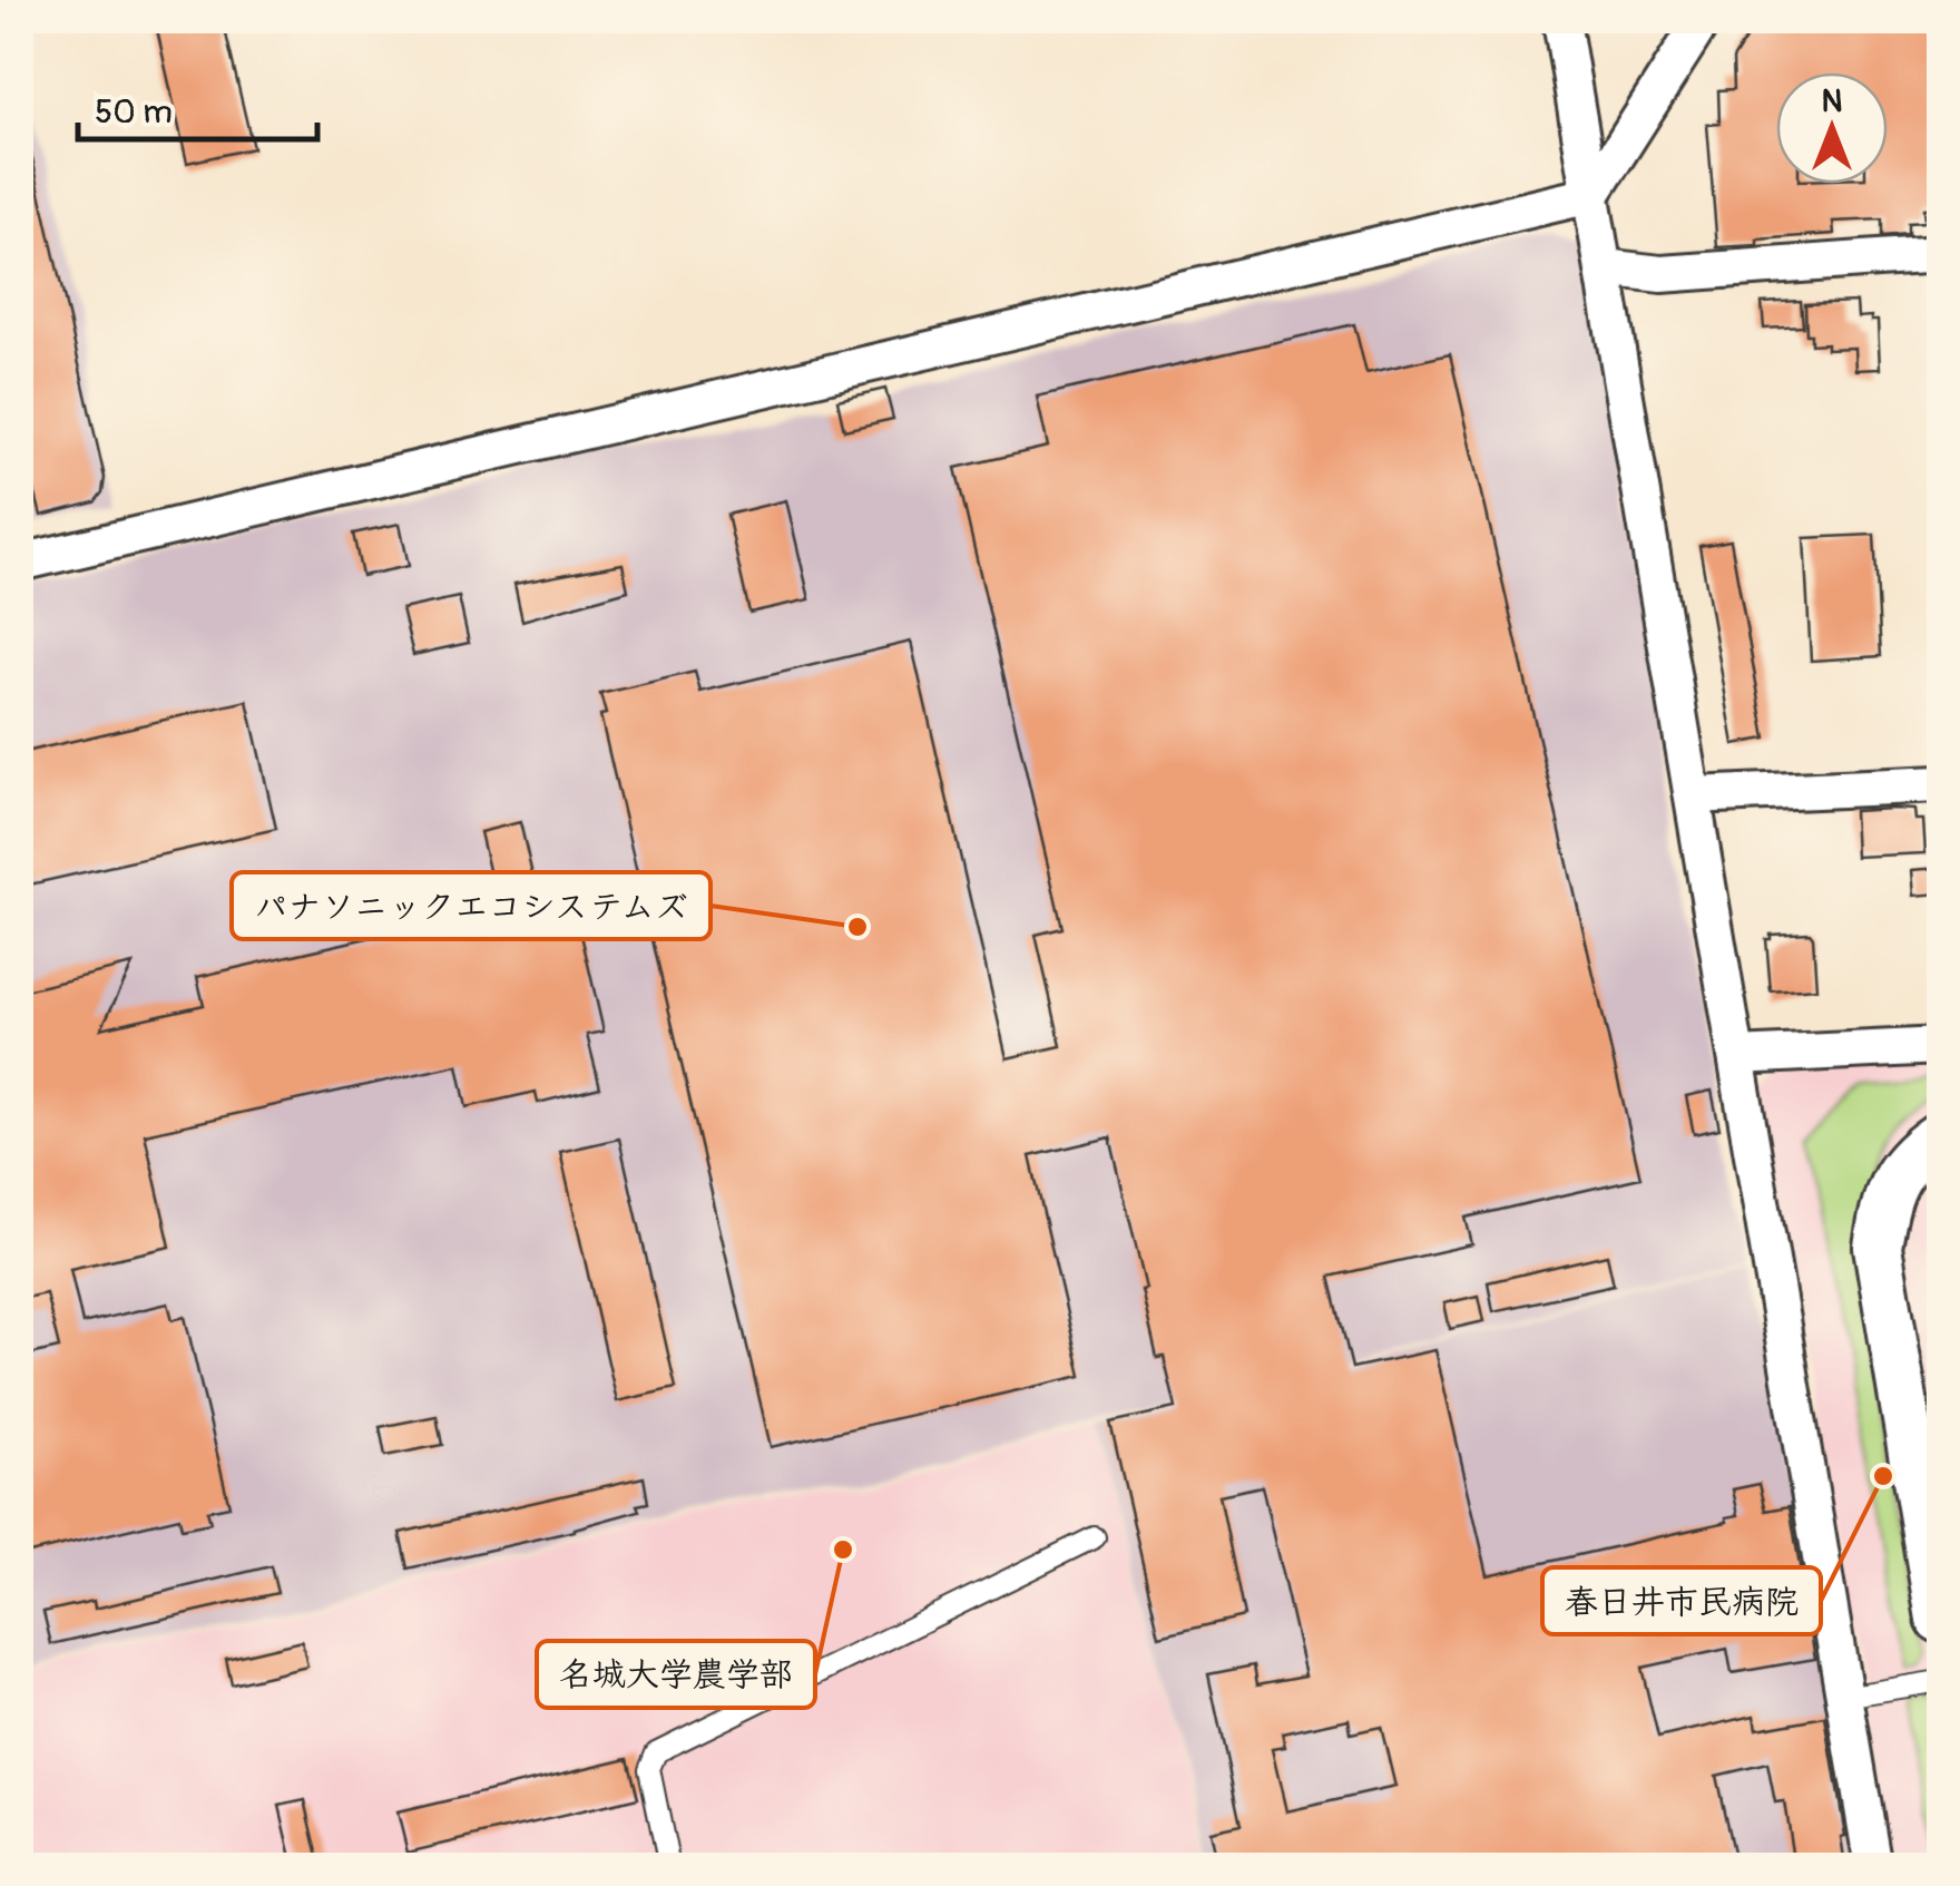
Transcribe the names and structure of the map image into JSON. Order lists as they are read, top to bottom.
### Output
{
  "places": ["パナソニックエコシステムズ", "春日井市民病院", "名城大学農学部"],
  "scale_bar": "50 m",
  "north": "top"
}
